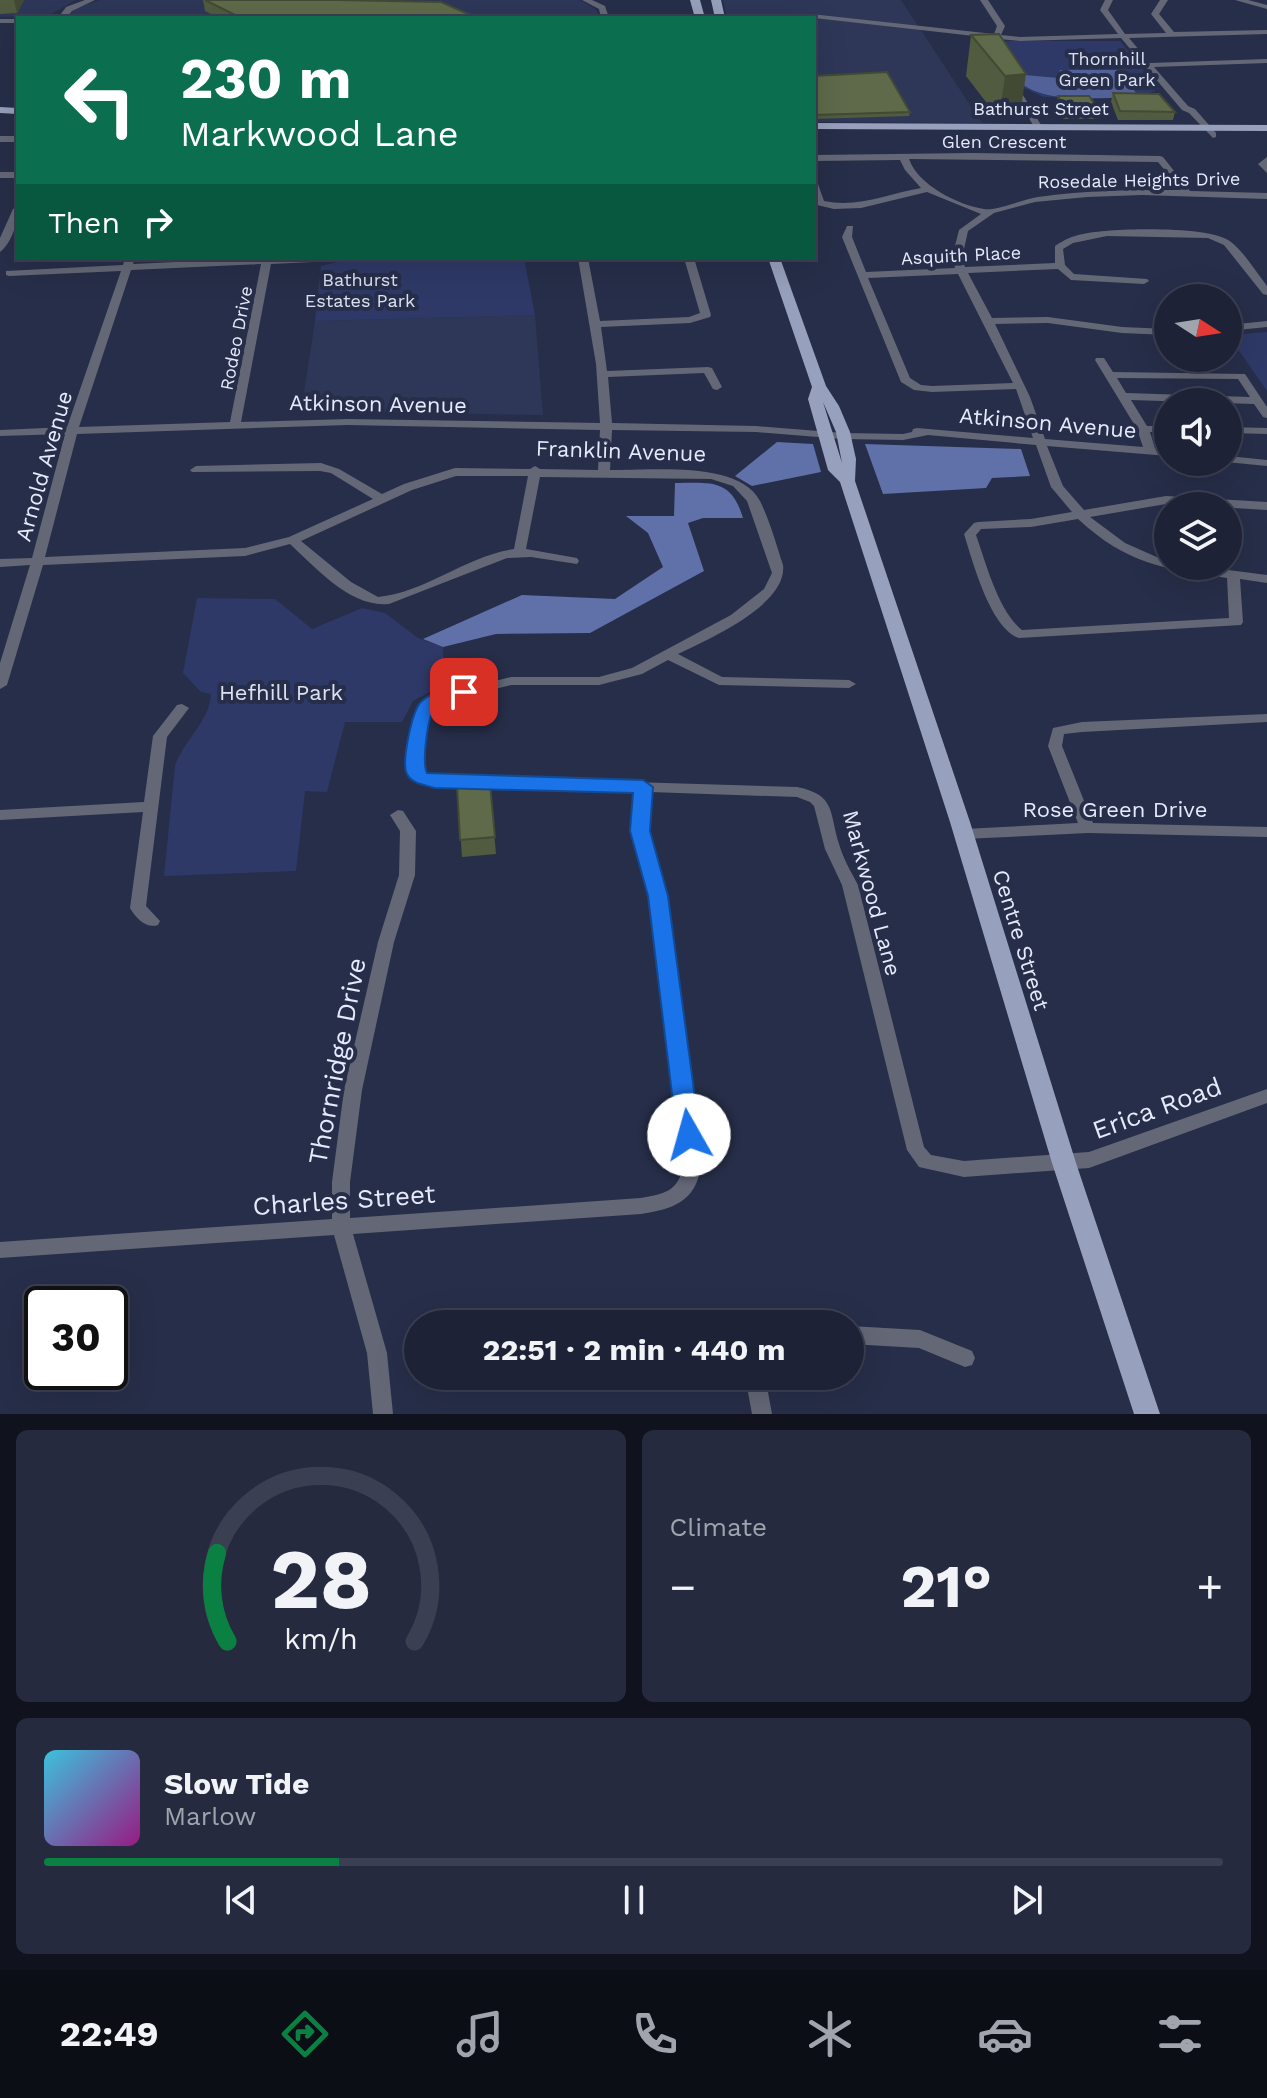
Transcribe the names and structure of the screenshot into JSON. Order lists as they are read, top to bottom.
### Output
{
  "streets": {
    "main road": ["Bathurst Street", "Centre Street"],
    "street": [
      "Glen Crescent",
      "Rosedale Heights Drive",
      "Asquith Place",
      "Rodeo Drive",
      "Atkinson Avenue",
      "Franklin Avenue",
      "Arnold Avenue",
      "Rose Green Drive",
      "Markwood Lane",
      "Thornridge Drive",
      "Erica Road",
      "Charles Street"
    ]
  },
  "crossings": [
    ["Glen Crescent", "Rosedale Heights Drive"],
    ["Rosedale Heights Drive", "Asquith Place"],
    ["Rosedale Heights Drive", "Atkinson Avenue"],
    ["Rodeo Drive", "Atkinson Avenue"],
    ["Atkinson Avenue", "Arnold Avenue"],
    ["Atkinson Avenue", "Centre Street"],
    ["Franklin Avenue", "Arnold Avenue"],
    ["Franklin Avenue", "Markwood Lane"],
    ["Rose Green Drive", "Centre Street"],
    ["Markwood Lane", "Centre Street"],
    ["Markwood Lane", "Erica Road"],
    ["Markwood Lane", "Charles Street"],
    ["Centre Street", "Erica Road"],
    ["Thornridge Drive", "Charles Street"]
  ],
  "parks": ["Thornhill Green Park", "Bathurst Estates Park", "Hefhill Park"],
  "north": "right",
  "page": {
    "turn": ["230 m", "Markwood Lane"],
    "then": "Then",
    "limit": "30",
    "trip": "22:51 · 2 min · 440 m",
    "tile": "Climate",
    "heat": ["−", "21°", "+"],
    "song": ["Slow Tide", "Marlow"],
    "tabs": "22:49",
    "gauge": ["28", "km/h"]
  }
}
